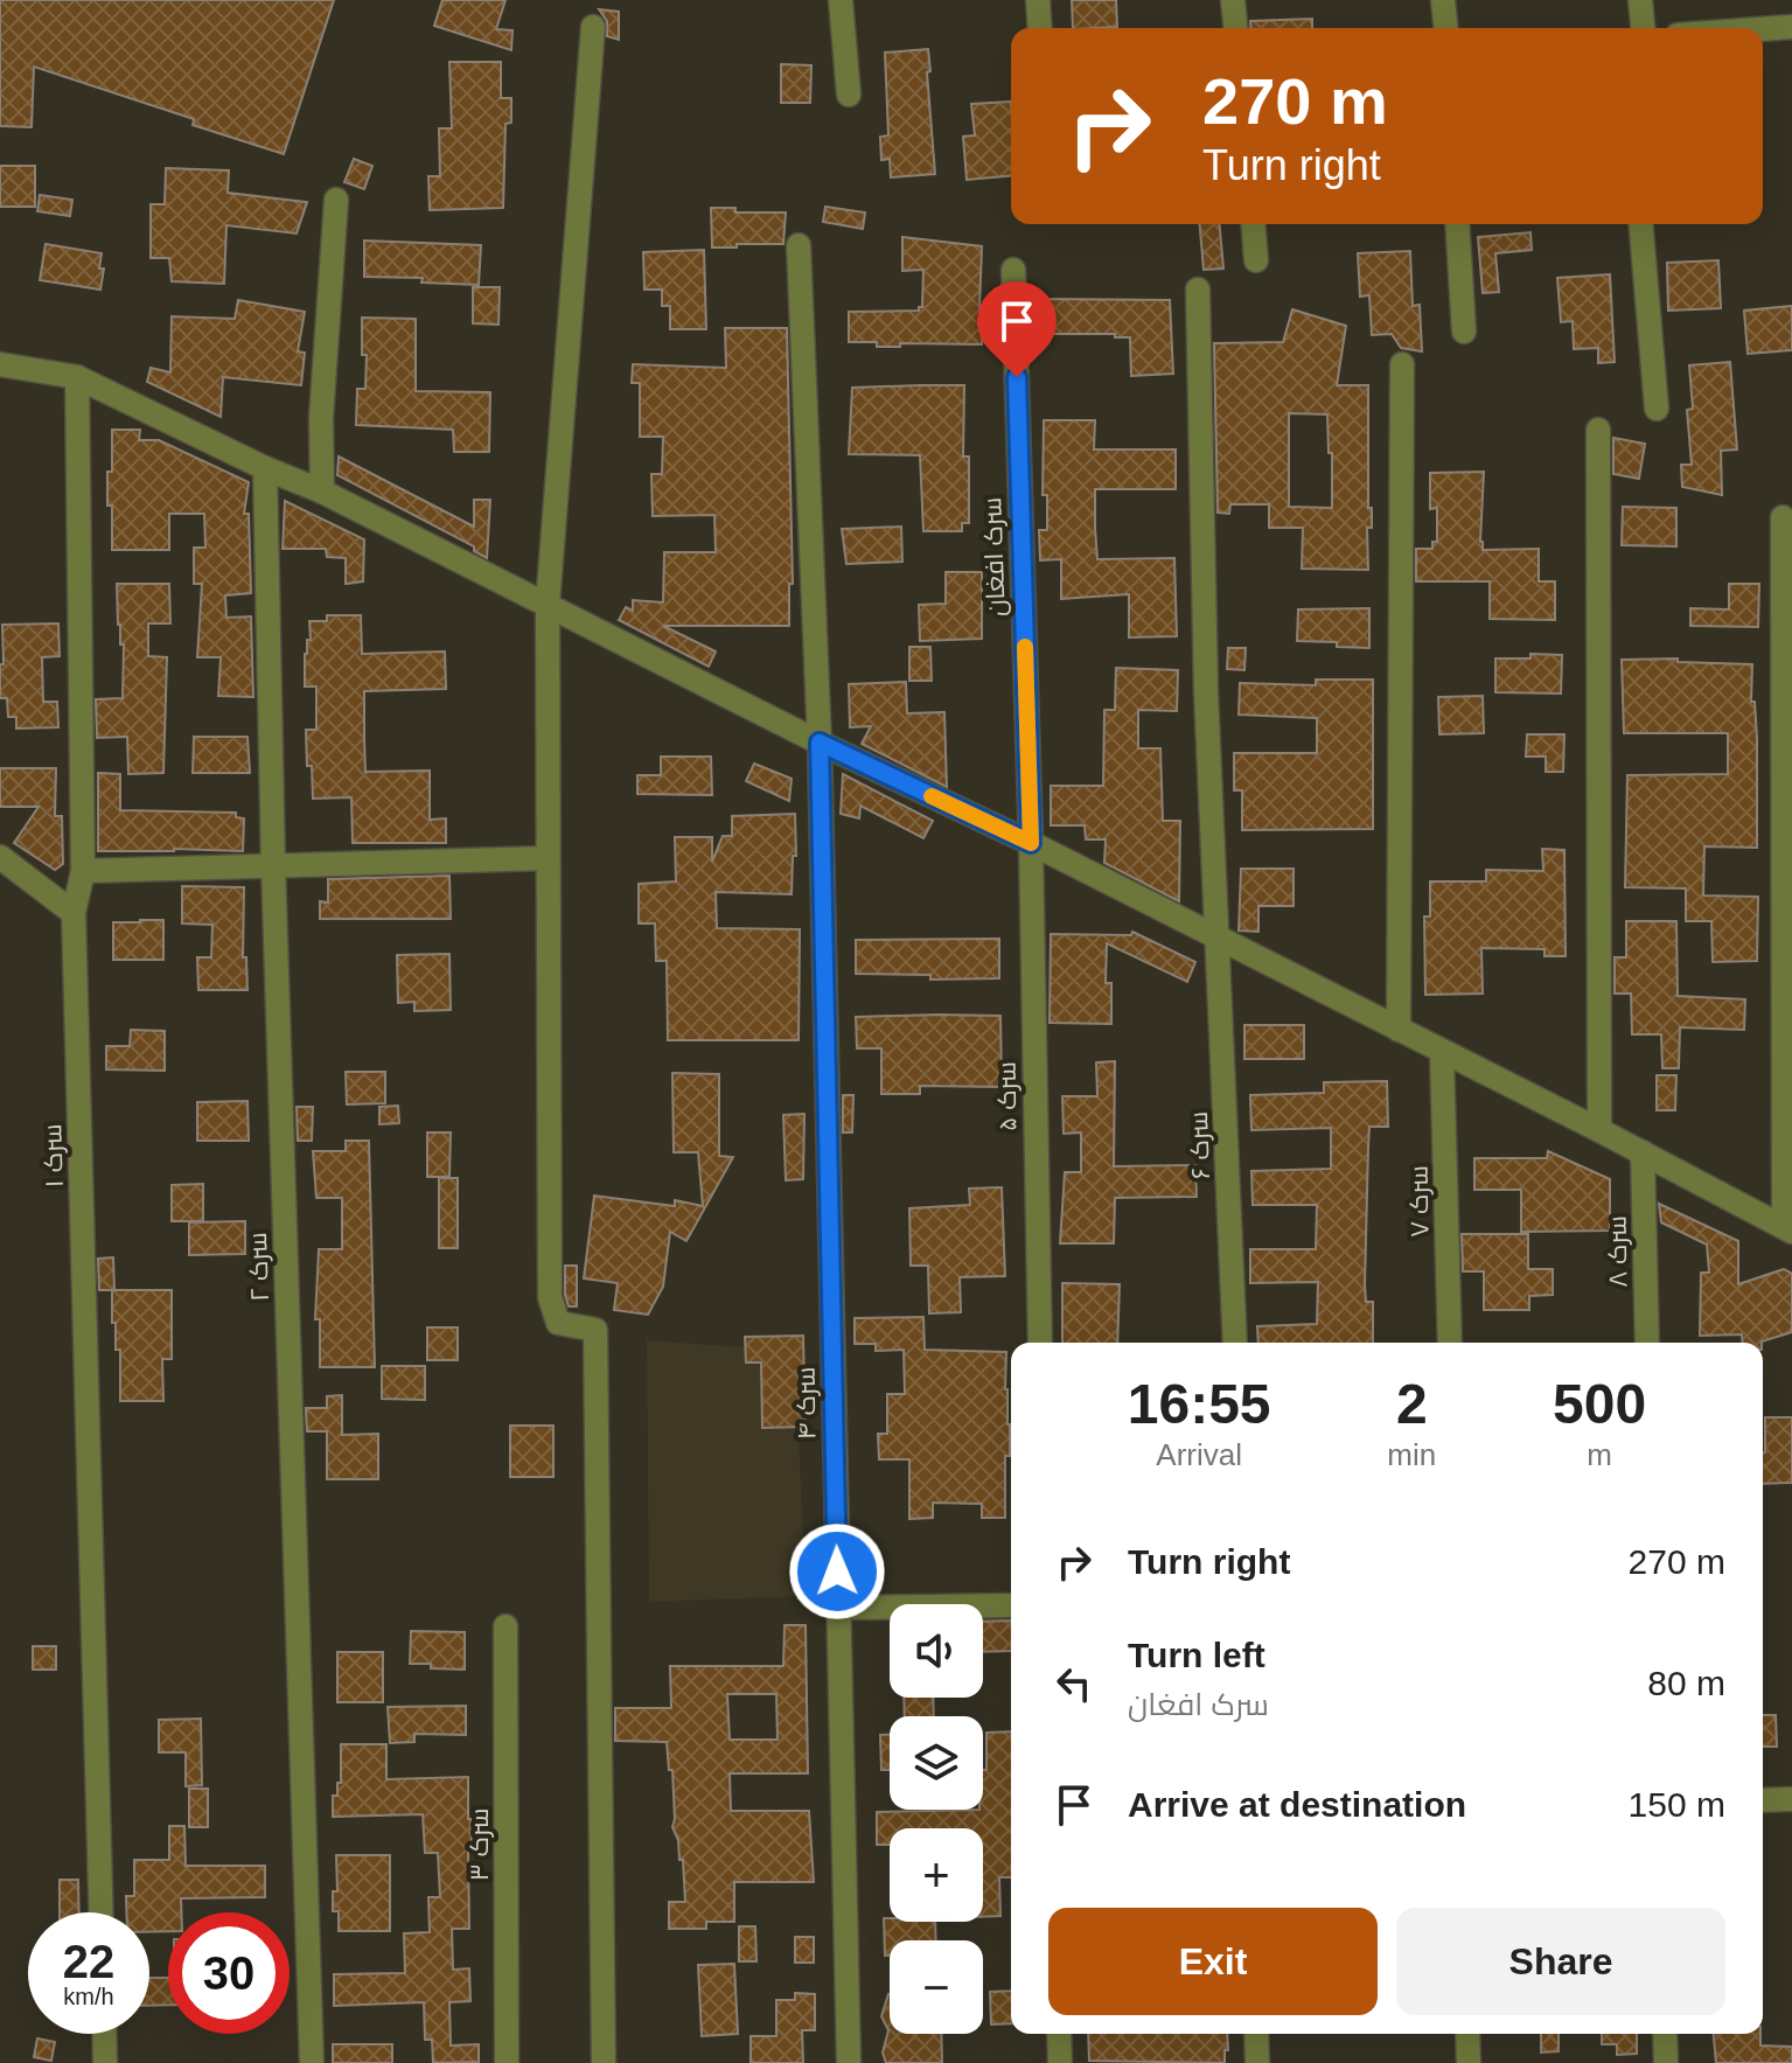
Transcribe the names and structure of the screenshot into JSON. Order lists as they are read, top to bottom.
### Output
{
  "streets": {
    "street": [
      "سرک افغان",
      "سرک ۵",
      "سرک ۶",
      "سرک ۱",
      "سرک ۷",
      "سرک ۸",
      "سرک ۲",
      "سرک ۴",
      "سرک ۳"
    ]
  },
  "crossings": [
    ["سرک افغان", "سرک ۵"]
  ],
  "page": {
    "turn": ["270 m", "Turn right"],
    "eta": [
      "16:55",
      "Arrival",
      "2",
      "min",
      "500",
      "m"
    ],
    "list": [
      {
        "name": "Turn right",
        "value": "270 m"
      },
      {
        "name": "Turn left",
        "note": "سرک افغان",
        "value": "80 m"
      },
      {
        "name": "Arrive at destination",
        "value": "150 m"
      }
    ],
    "map_buttons": ["+", "−"],
    "buttons": ["Exit", "Share"],
    "speed": "22 km/h",
    "limit": "30"
  }
}
